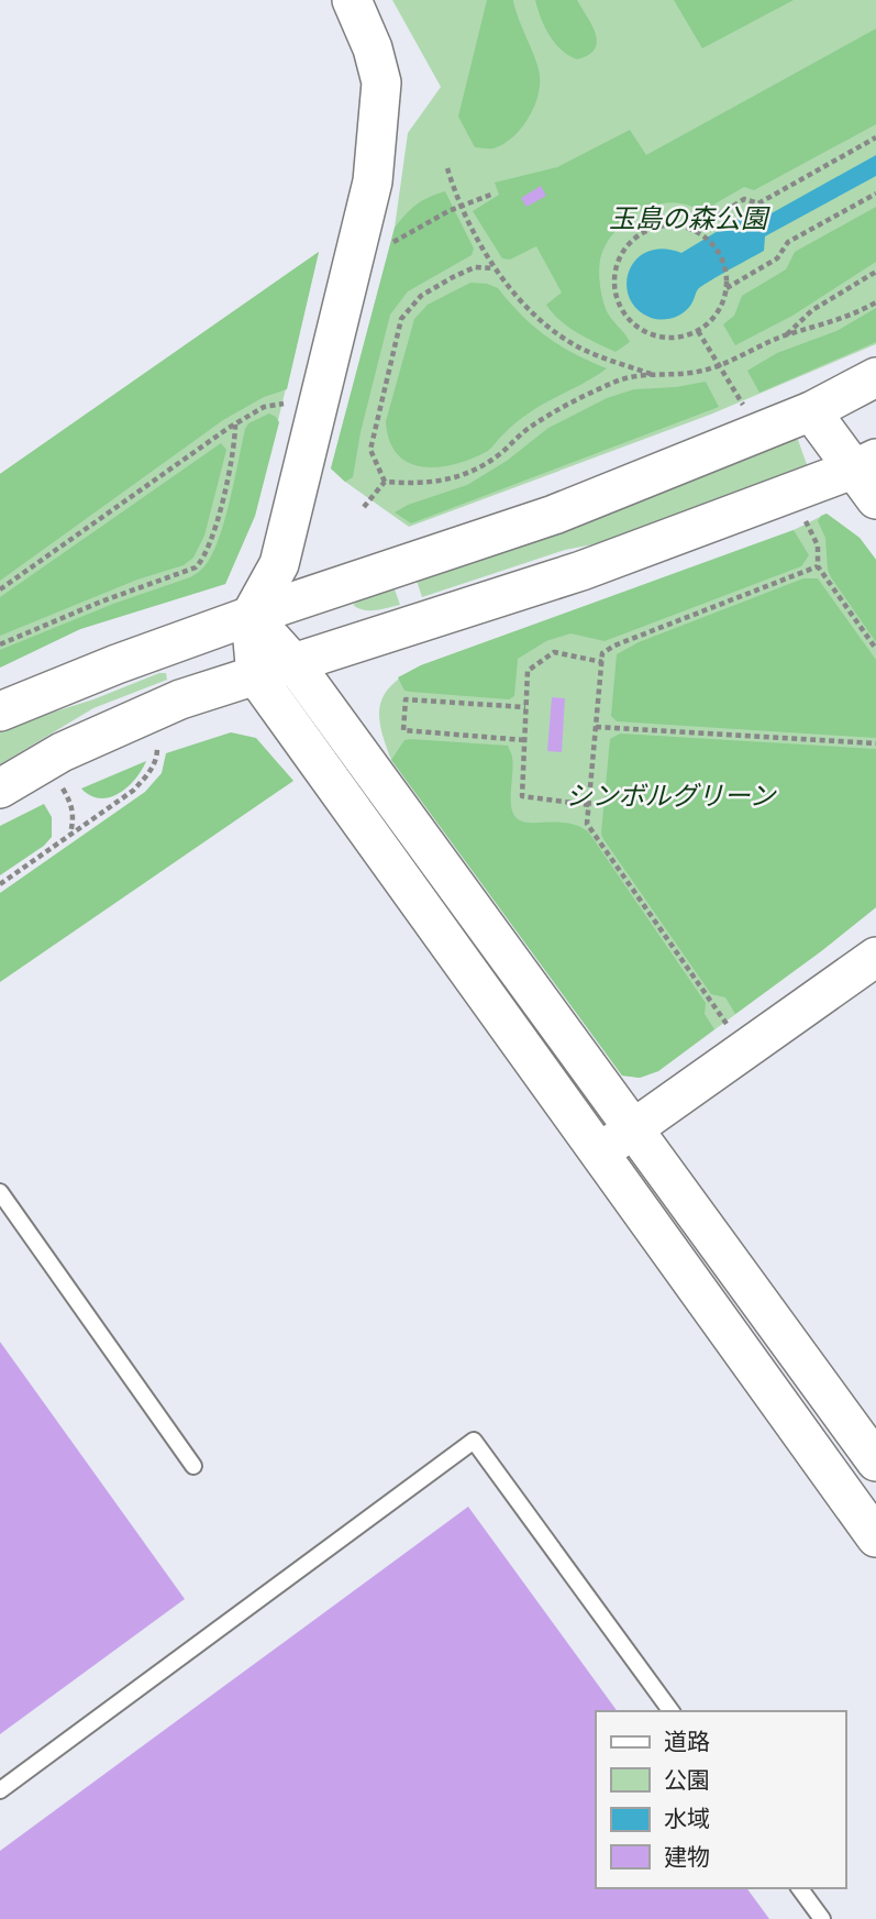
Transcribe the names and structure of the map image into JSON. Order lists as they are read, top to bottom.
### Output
{
  "parks": ["玉島の森公園", "シンボルグリーン"],
  "legend": [
    "道路",
    "公園",
    "水域",
    "建物"
  ]
}
